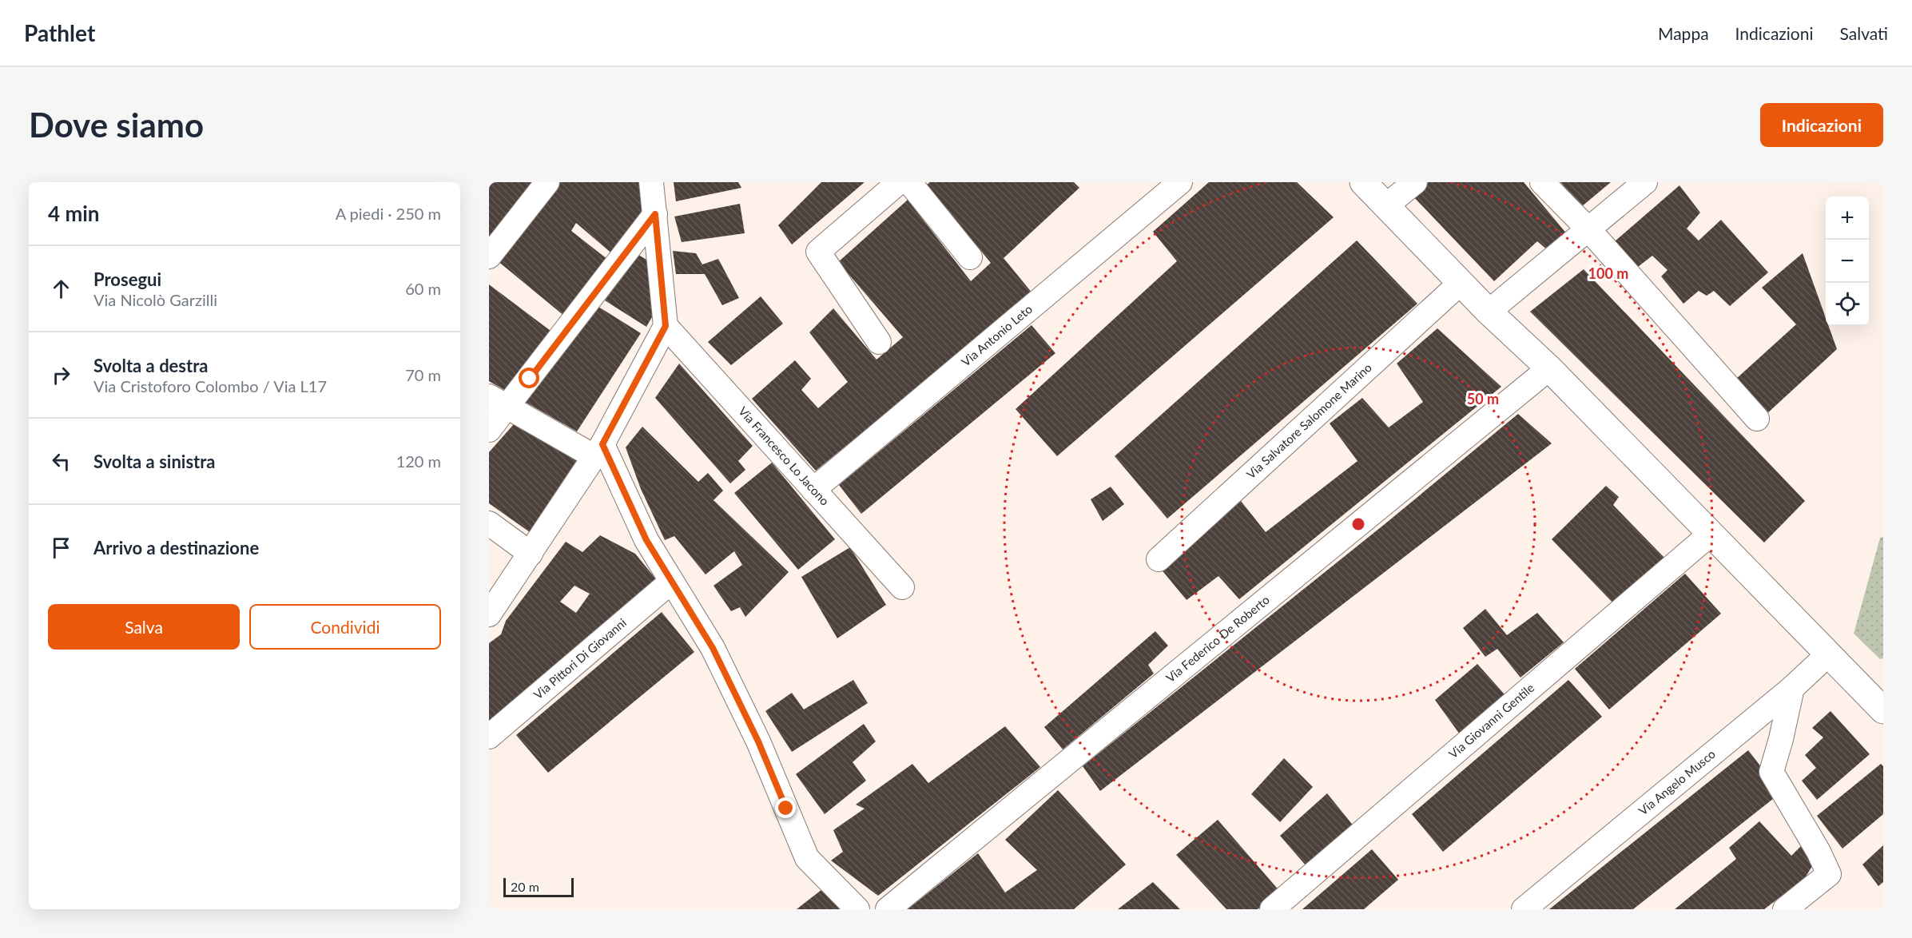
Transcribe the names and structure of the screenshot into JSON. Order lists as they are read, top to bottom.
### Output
{
  "streets": {
    "street": [
      "Via Antonio Leto",
      "Via Salvatore Salomone Marino",
      "Via Francesco Lo Jacono",
      "Via Federico De Roberto",
      "Via Pittori Di Giovanni",
      "Via Giovanni Gentile",
      "Via Angelo Musco"
    ]
  },
  "crossings": [
    ["Via Antonio Leto", "Via Francesco Lo Jacono"]
  ],
  "scale_bar": "20 m",
  "page": {
    "header": "Pathlet",
    "nav": ["Mappa", "Indicazioni", "Salvati"],
    "buttons": [
      "Indicazioni",
      ["Salva", "Condividi"]
    ],
    "title": "Dove siamo",
    "heading": ["4 min", "A piedi · 250 m"],
    "map_buttons": ["+", "−"],
    "list": [
      ["Prosegui", "Via Nicolò Garzilli", "60 m"],
      ["Svolta a destra", "Via Cristoforo Colombo / Via L17", "70 m"],
      ["Svolta a sinistra", "120 m"],
      "Arrivo a destinazione"
    ],
    "scale": "20 m"
  },
  "rings": ["100 m", "50 m"]
}
